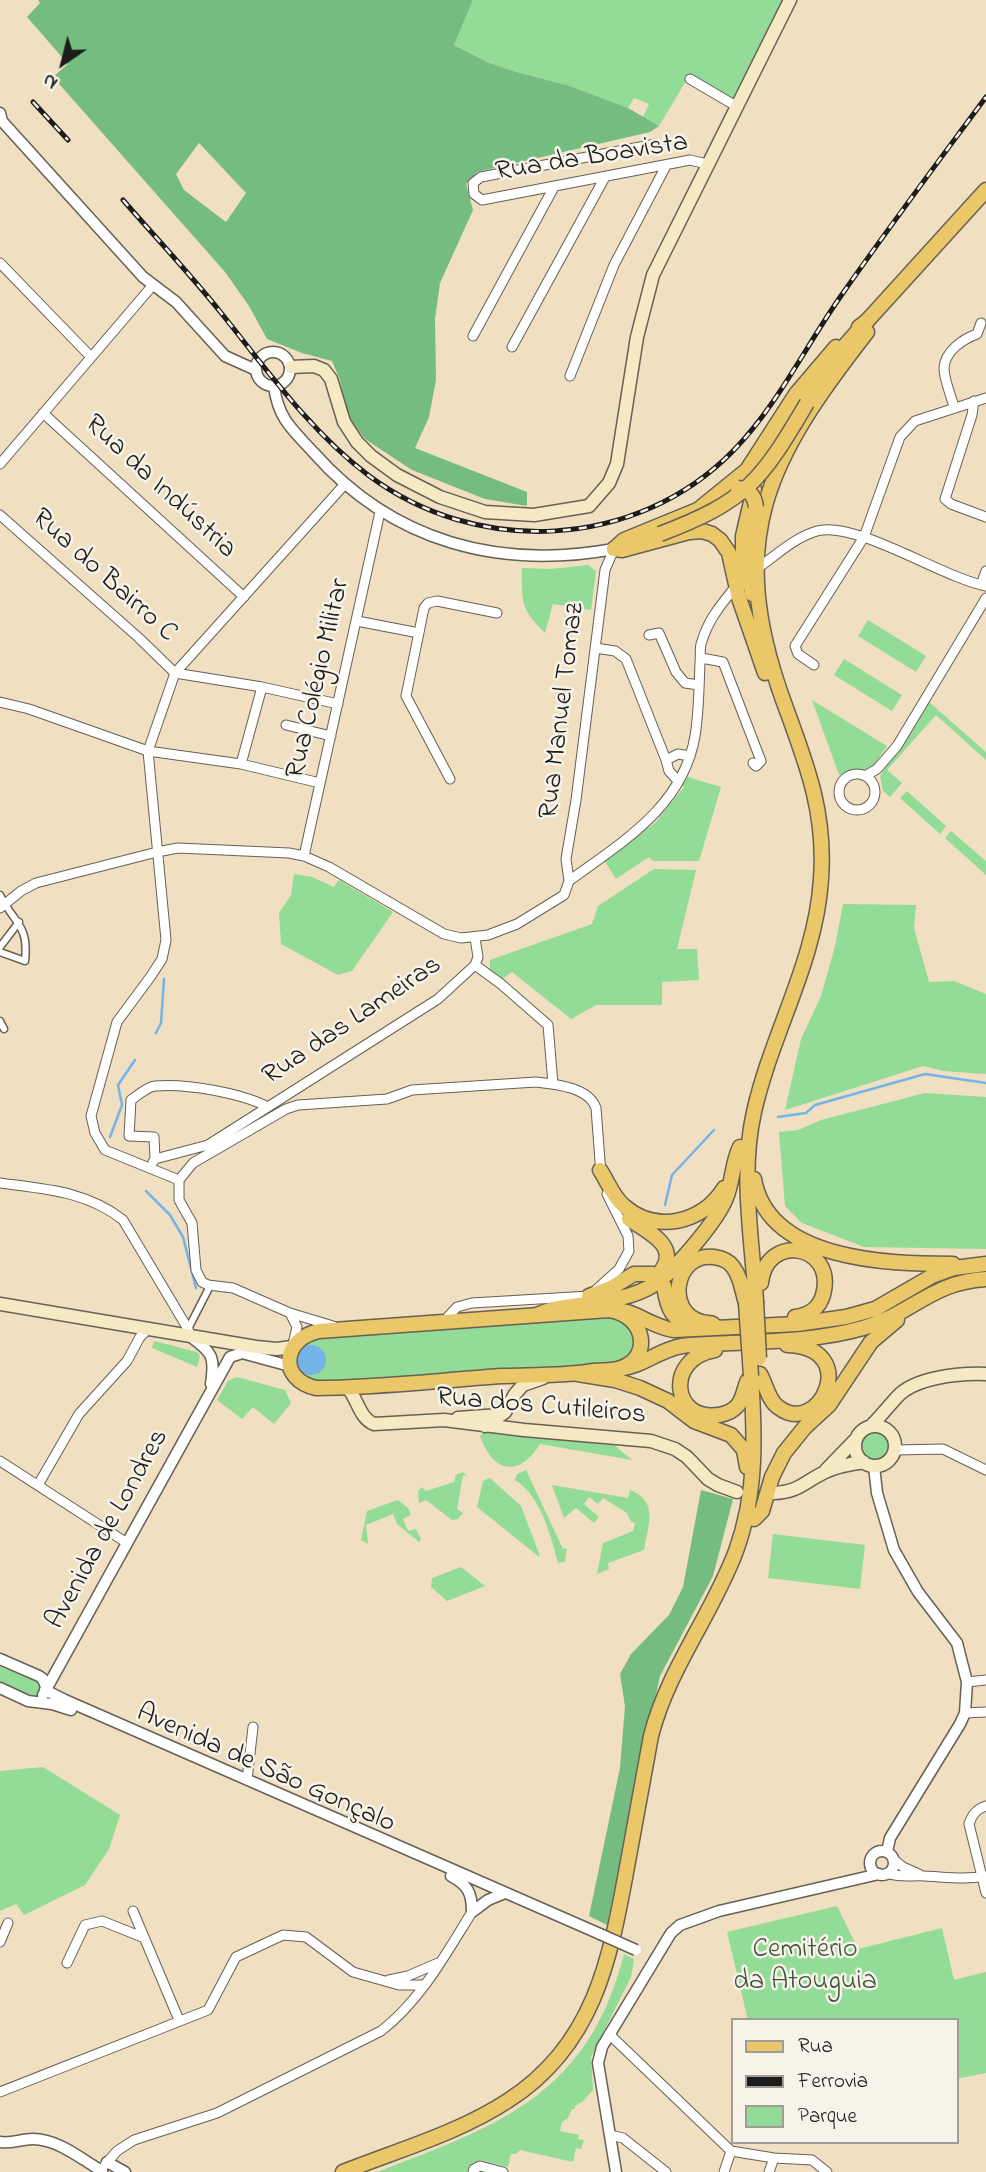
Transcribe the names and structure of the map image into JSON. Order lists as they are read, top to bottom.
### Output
{
  "streets": {
    "main road": ["Rua dos Cutileiros"],
    "street": [
      "Rua da Boavista",
      "Rua da Indústria",
      "Rua do Bairro C",
      "Rua Colégio Militar",
      "Rua Manuel Tomaz",
      "Rua das Lameiras",
      "Avenida de Londres",
      "Avenida de São Gonçalo"
    ]
  },
  "crossings": [
    ["Avenida de Londres", "Avenida de São Gonçalo"]
  ],
  "parks": ["Cemitério da Atouguia"],
  "legend": ["Rua", "Ferrovia", "Parque"],
  "north": "bottom left"
}
